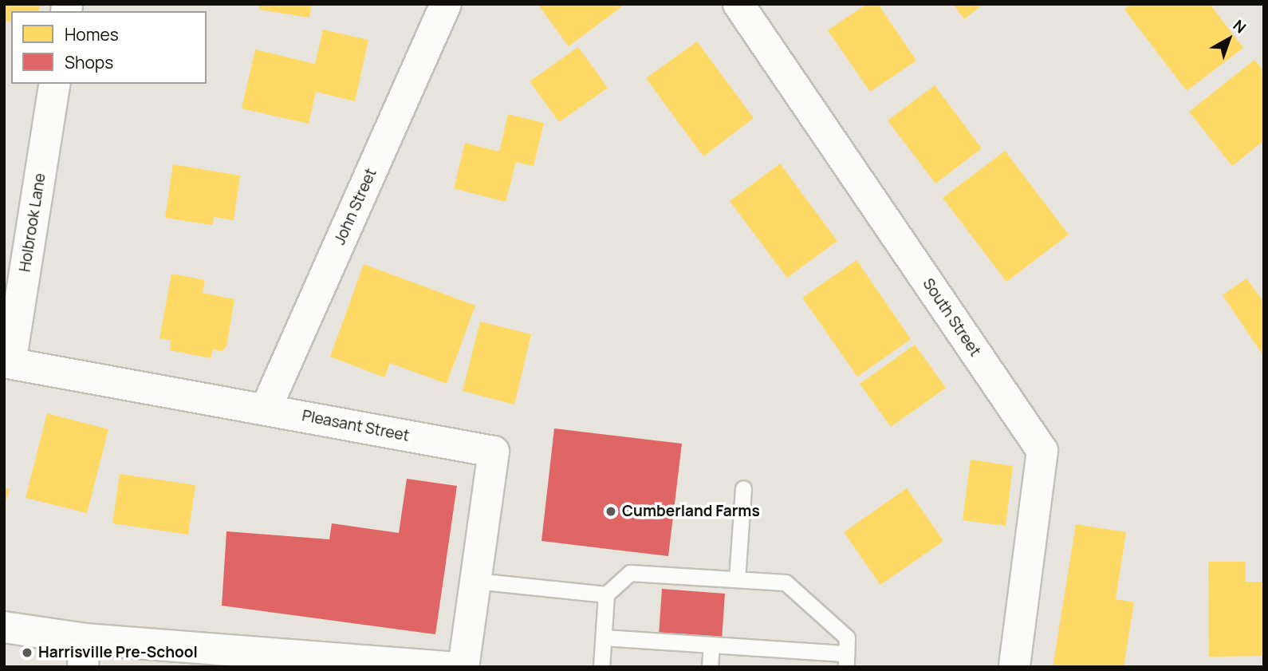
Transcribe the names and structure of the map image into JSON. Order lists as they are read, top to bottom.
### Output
{
  "streets": {
    "street": [
      "John Street",
      "Holbrook Lane",
      "South Street",
      "Pleasant Street"
    ]
  },
  "crossings": [
    ["John Street", "Pleasant Street"],
    ["Holbrook Lane", "Pleasant Street"]
  ],
  "places": ["Cumberland Farms", "Harrisville Pre-School"],
  "legend": ["Homes", "Shops"],
  "north": "top right"
}
